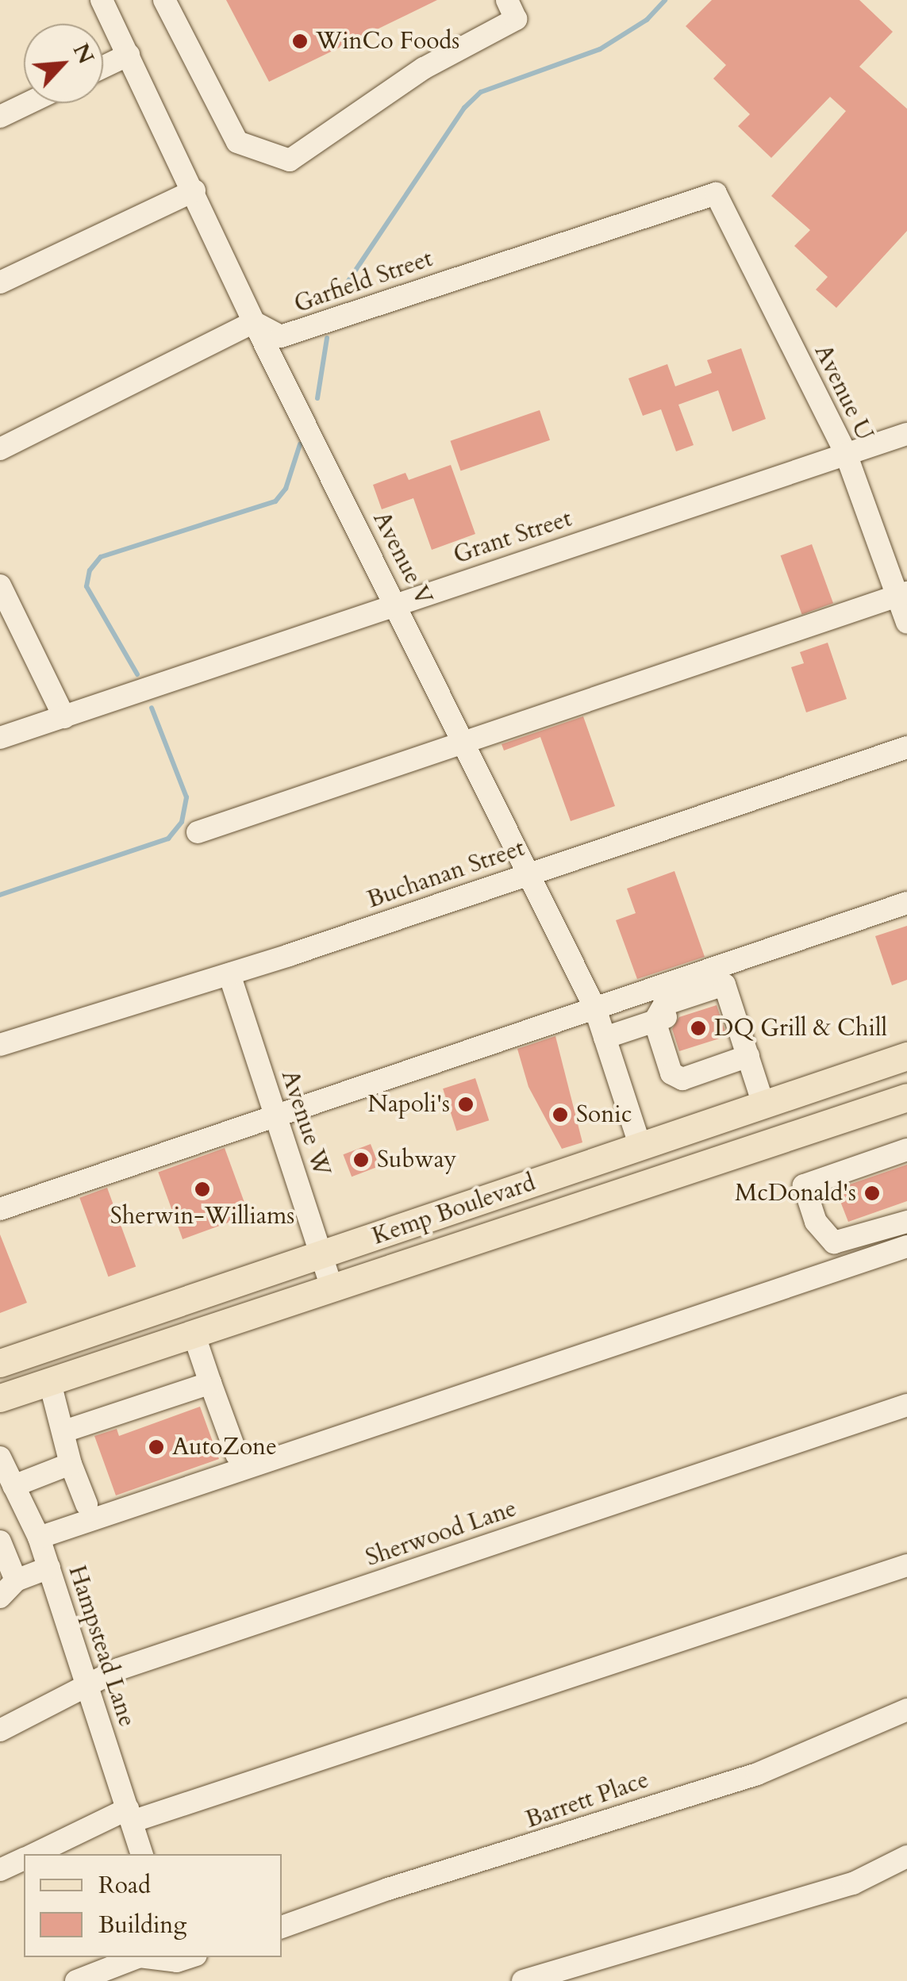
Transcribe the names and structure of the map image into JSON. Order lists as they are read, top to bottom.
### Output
{
  "streets": {
    "main road": ["Kemp Boulevard"],
    "street": [
      "Garfield Street",
      "Avenue U",
      "Grant Street",
      "Avenue V",
      "Buchanan Street",
      "Avenue W",
      "Sherwood Lane",
      "Hampstead Lane",
      "Barrett Place"
    ]
  },
  "crossings": [
    ["Garfield Street", "Avenue U"],
    ["Garfield Street", "Avenue V"],
    ["Avenue U", "Grant Street"],
    ["Grant Street", "Avenue V"],
    ["Avenue V", "Buchanan Street"],
    ["Avenue V", "Kemp Boulevard"],
    ["Buchanan Street", "Avenue W"],
    ["Avenue W", "Kemp Boulevard"],
    ["Sherwood Lane", "Hampstead Lane"]
  ],
  "places": [
    "WinCo Foods",
    "DQ Grill & Chill",
    "Napoli's",
    "Sonic",
    "Subway",
    "Sherwin-Williams",
    "McDonald's",
    "AutoZone"
  ],
  "legend": ["Road", "Building"],
  "north": "top right"
}
